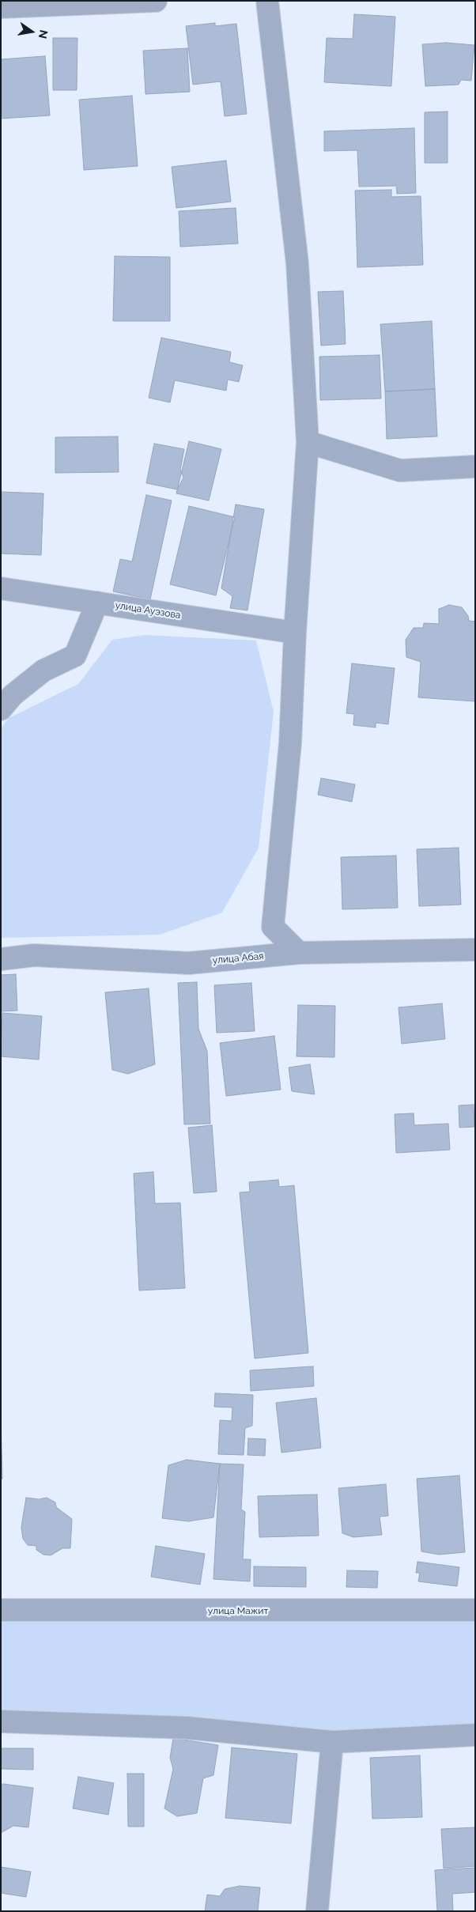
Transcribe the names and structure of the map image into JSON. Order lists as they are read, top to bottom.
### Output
{
  "streets": {
    "street": ["улица Ауэзова", "улица Абая", "улица Мажит"]
  },
  "north": "right"
}
